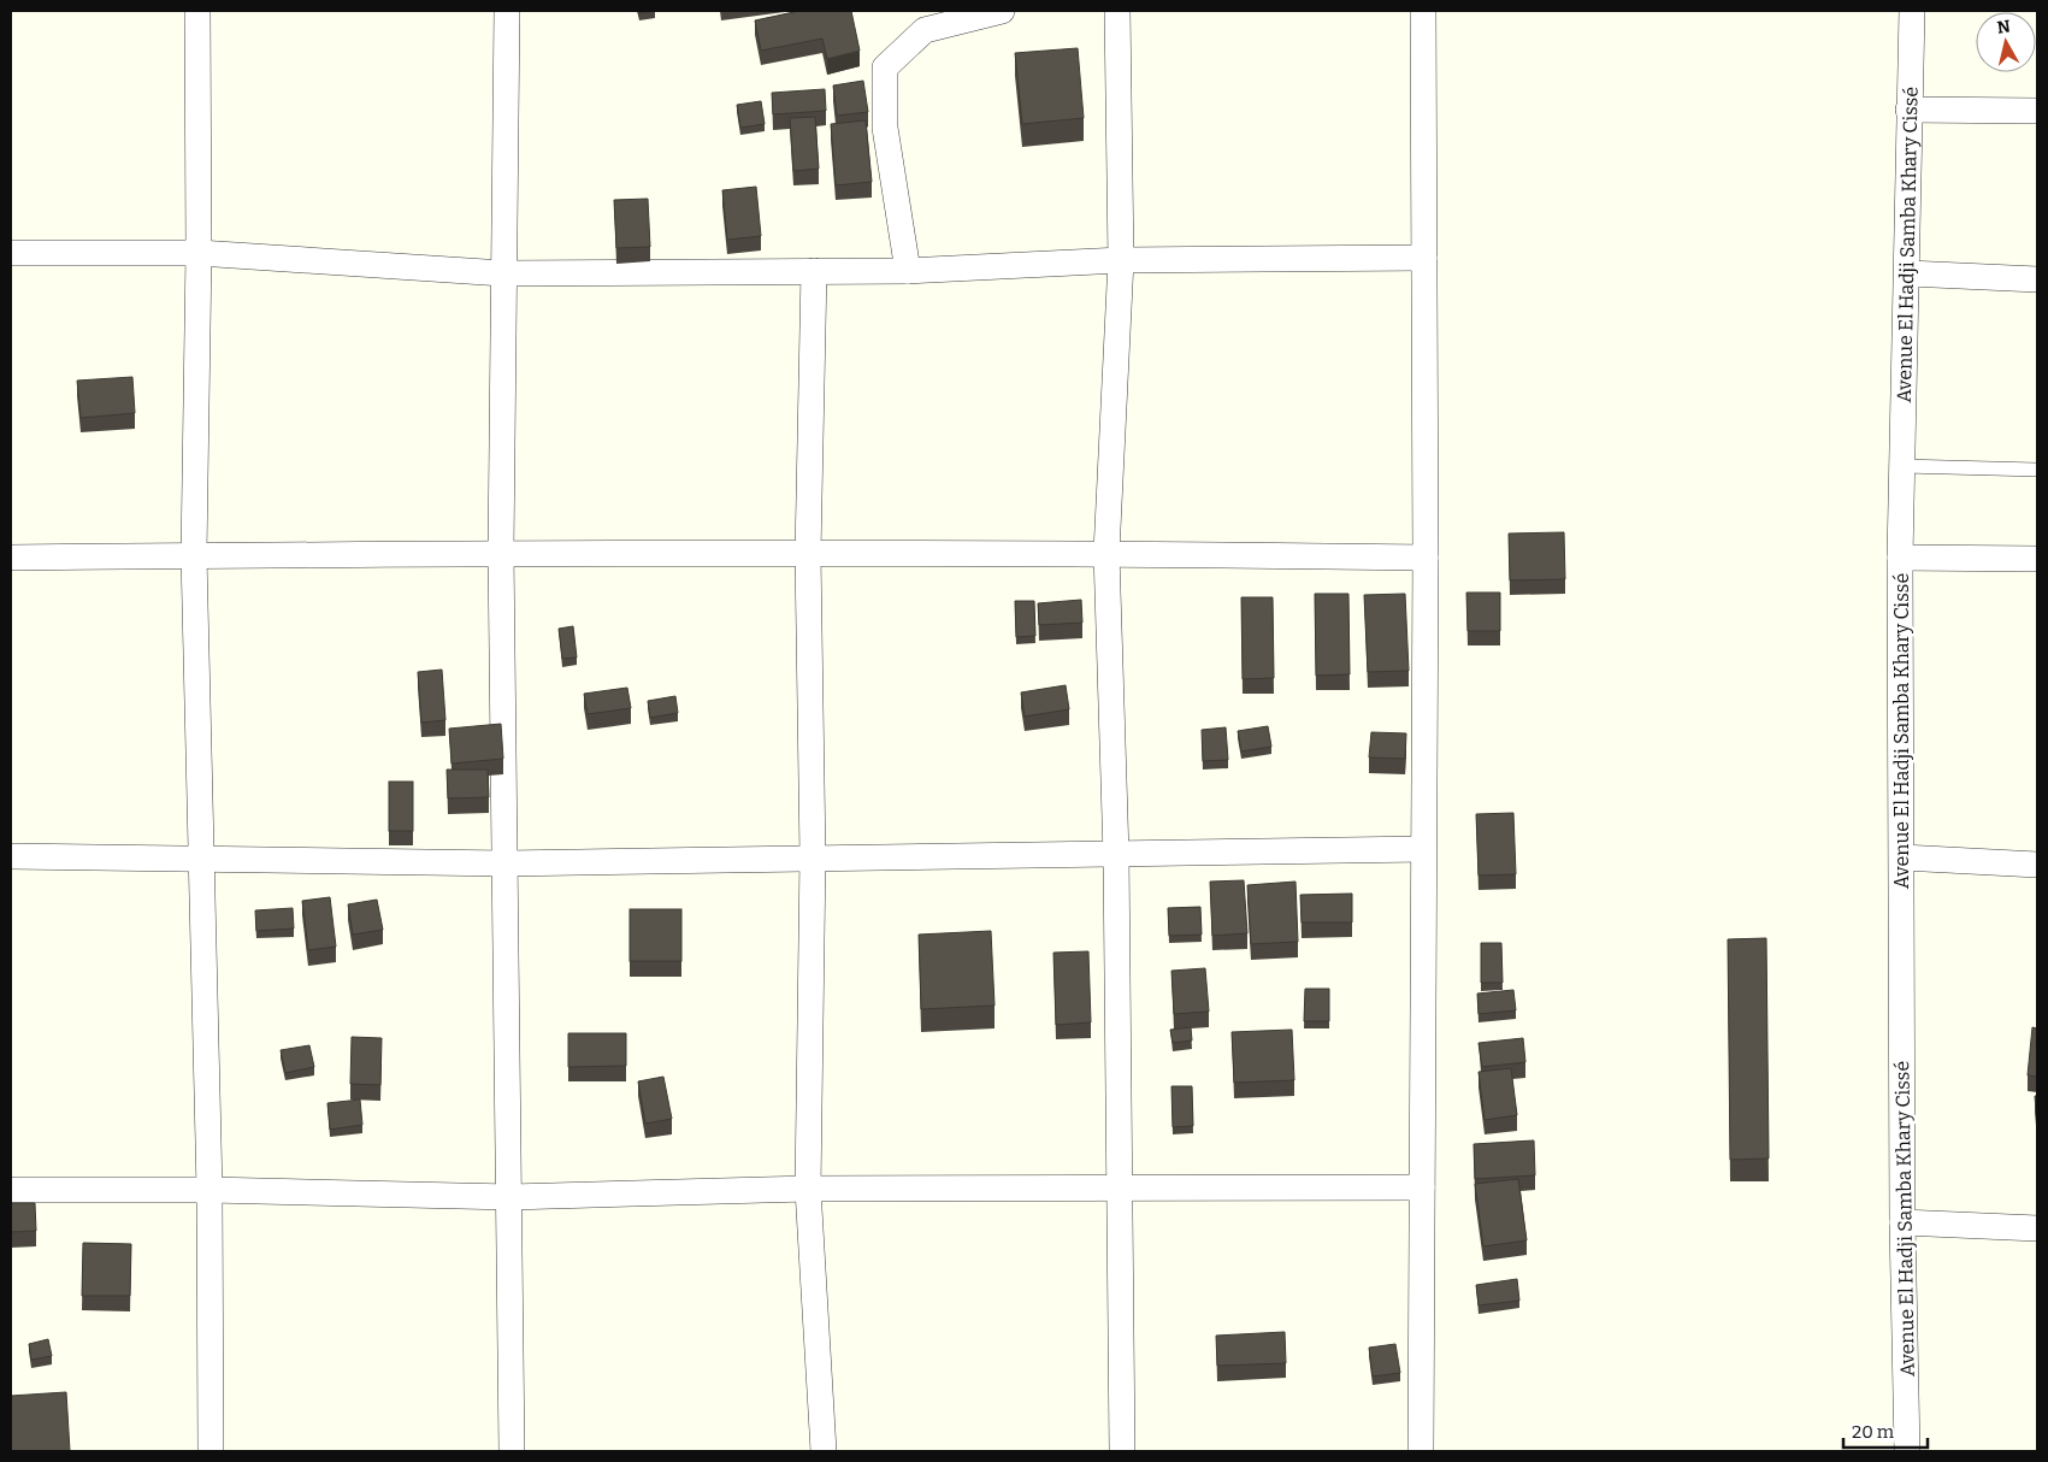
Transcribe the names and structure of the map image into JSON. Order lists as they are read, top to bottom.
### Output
{
  "streets": {
    "street": ["Avenue El Hadji Samba Khary Cissé"]
  },
  "scale_bar": "20 m",
  "north": "top"
}
